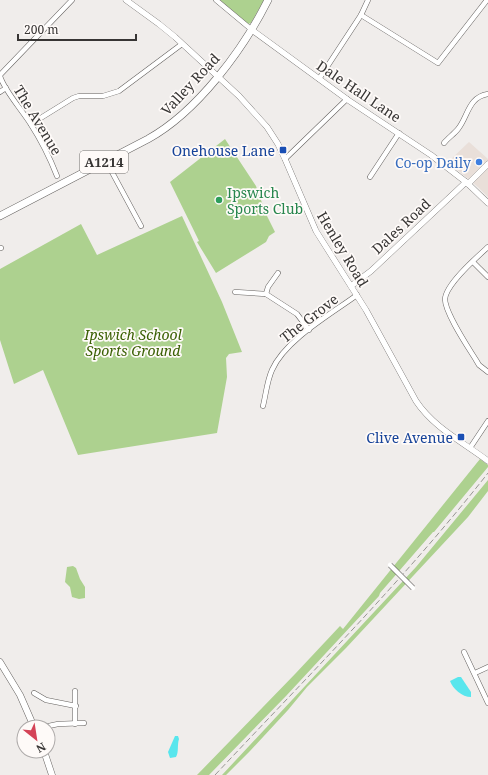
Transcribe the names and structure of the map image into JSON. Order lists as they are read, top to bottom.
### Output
{
  "streets": {
    "main road": ["Valley Road", "A1214"],
    "street": [
      "Dale Hall Lane",
      "The Avenue",
      "Dales Road",
      "Henley Road",
      "The Grove"
    ]
  },
  "crossings": [
    ["Valley Road", "Dale Hall Lane"],
    ["Valley Road", "Henley Road"],
    ["Dale Hall Lane", "Dales Road"],
    ["Dales Road", "Henley Road"],
    ["Henley Road", "The Grove"]
  ],
  "parks": ["Ipswich School Sports Ground"],
  "places": {
    "transit": ["Onehouse Lane", "Clive Avenue"],
    "other": ["Co-op Daily", "Ipswich Sports Club"]
  },
  "scale_bar": "200 m",
  "north": "bottom right"
}
